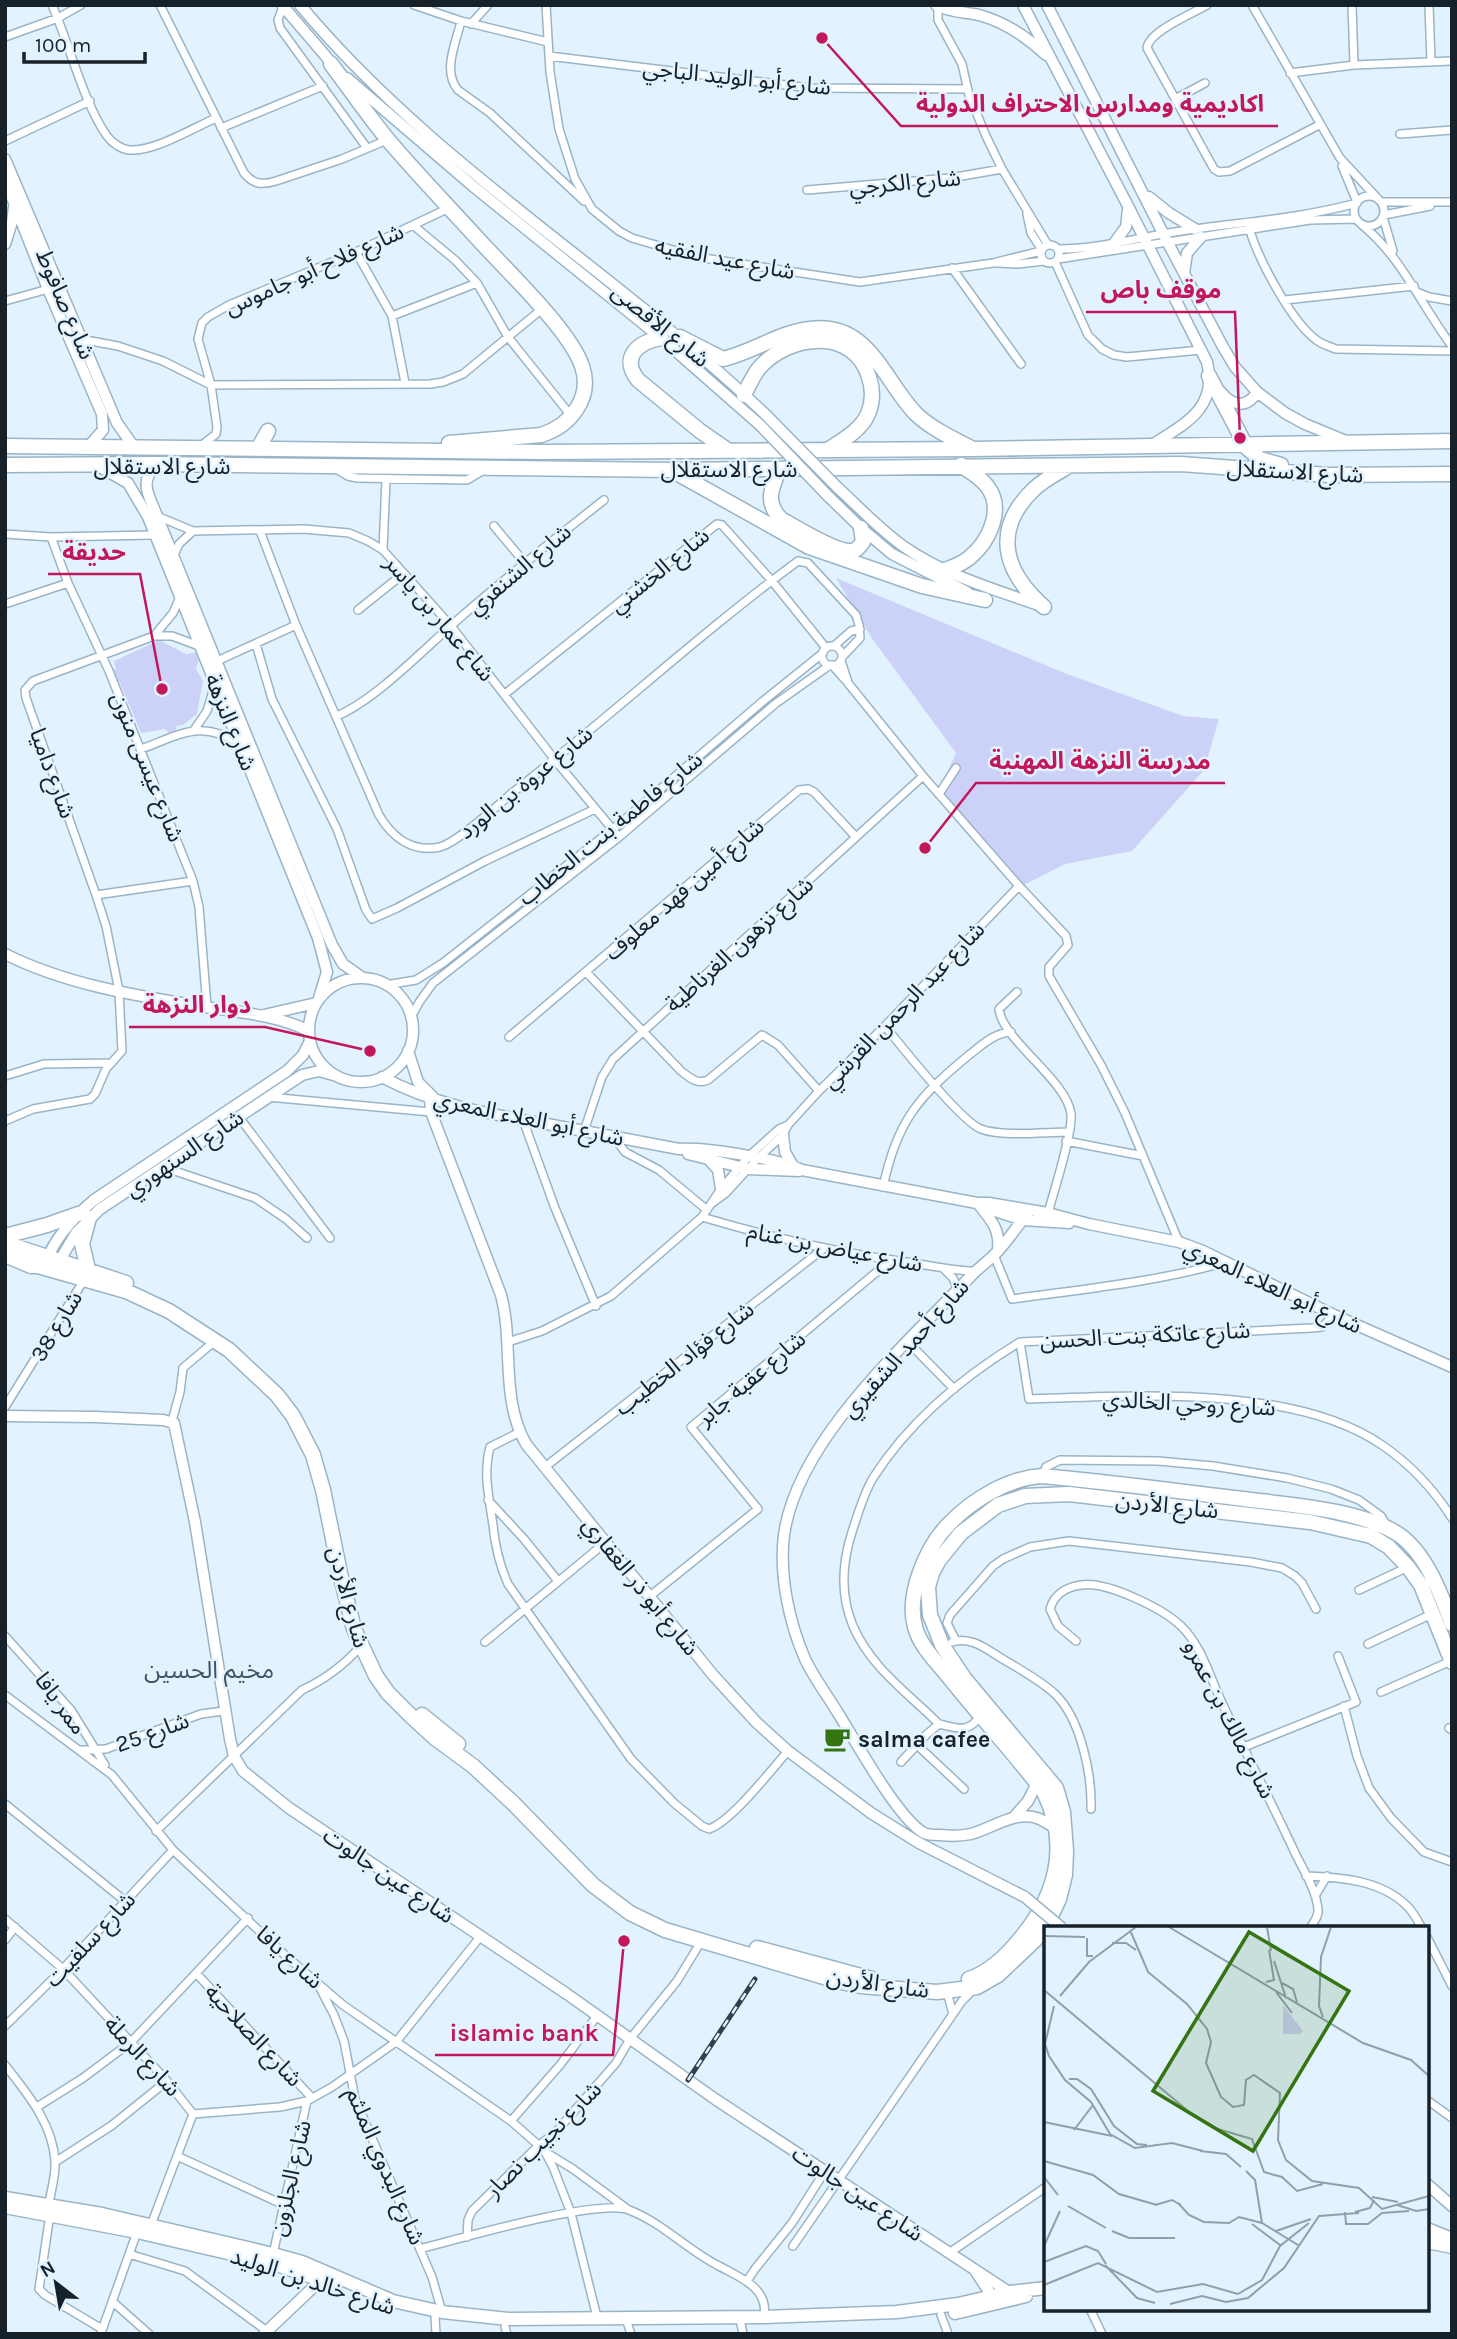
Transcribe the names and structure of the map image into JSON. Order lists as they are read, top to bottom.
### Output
{
  "streets": {
    "highway": ["شارع الاستقلال", "شارع الأردن"],
    "main road": ["شارع خالد بن الوليد"],
    "street": [
      "شارع أبو الوليد الباجي",
      "شارع الكرجي",
      "شارع عيد الفقيه",
      "شارع فلاح أبو جاموس",
      "شارع صافوط",
      "شارع الأقصى",
      "شارع الشنفري",
      "شارع الخشني",
      "شاع عمار بن ياسر",
      "شارع النزهة",
      "شارع عيسى منون",
      "شارع داميا",
      "شارع عروة بن الورد",
      "شارع فاطمة بنت الخطاب",
      "شارع أمين فهد معلوف",
      "شارع نزهون الغرناطية",
      "شارع عبد الرحمن القرشي",
      "شارع أبو العلاء المعري",
      "شارع السنهوري",
      "شارع عياض بن غنام",
      "شارع 38",
      "شارع عاتكة بنت الحسن",
      "شارع أحمد الشقيري",
      "شارع فؤاد الخطيب",
      "شارع عقبة جابر",
      "شارع روحي الخالدي",
      "شارع أبو ذر الغفاري",
      "ممر يافا",
      "شارع مالك بن عمرو",
      "شارع 25",
      "شارع عين جالوت",
      "شارع سلفيت",
      "شارع يافا",
      "شارع الصلاحية",
      "شارع الرملة",
      "شارع نجيب نصار",
      "شارع البدوي الملثم",
      "شارع الجلزون"
    ]
  },
  "crossings": [
    ["شارع أبو الوليد الباجي", "شارع عيد الفقيه"],
    ["شارع صافوط", "شارع الاستقلال"],
    ["شارع الاستقلال", "شارع النزهة"],
    ["شارع الشنفري", "شاع عمار بن ياسر"],
    ["شارع الشنفري", "شارع عروة بن الورد"],
    ["شارع الخشني", "شاع عمار بن ياسر"],
    ["شارع الخشني", "شارع عروة بن الورد"],
    ["شارع الخشني", "شارع فاطمة بنت الخطاب"],
    ["شاع عمار بن ياسر", "شارع النزهة"],
    ["شاع عمار بن ياسر", "شارع عروة بن الورد"],
    ["شاع عمار بن ياسر", "شارع فاطمة بنت الخطاب"],
    ["شارع النزهة", "شارع عيسى منون"],
    ["شارع النزهة", "شارع داميا"],
    ["شارع النزهة", "شارع فاطمة بنت الخطاب"],
    ["شارع النزهة", "شارع أبو العلاء المعري"],
    ["شارع النزهة", "شارع السنهوري"],
    ["شارع النزهة", "شارع أبو ذر الغفاري"],
    ["شارع عيسى منون", "شارع داميا"],
    ["شارع فاطمة بنت الخطاب", "شارع أبو العلاء المعري"],
    ["شارع فاطمة بنت الخطاب", "شارع السنهوري"],
    ["شارع فاطمة بنت الخطاب", "شارع أبو ذر الغفاري"],
    ["شارع أمين فهد معلوف", "شارع نزهون الغرناطية"],
    ["شارع نزهون الغرناطية", "شارع أبو العلاء المعري"],
    ["شارع عبد الرحمن القرشي", "شارع أبو العلاء المعري"],
    ["شارع عبد الرحمن القرشي", "شارع عياض بن غنام"],
    ["شارع عبد الرحمن القرشي", "شارع أبو ذر الغفاري"],
    ["شارع أبو العلاء المعري", "شارع السنهوري"],
    ["شارع أبو العلاء المعري", "شارع عاتكة بنت الحسن"],
    ["شارع أبو العلاء المعري", "شارع أحمد الشقيري"],
    ["شارع أبو العلاء المعري", "شارع أبو ذر الغفاري"],
    ["شارع السنهوري", "شارع الأردن"],
    ["شارع السنهوري", "شارع أبو ذر الغفاري"],
    ["شارع عياض بن غنام", "شارع أحمد الشقيري"],
    ["شارع عياض بن غنام", "شارع فؤاد الخطيب"],
    ["شارع عياض بن غنام", "شارع عقبة جابر"],
    ["شارع 38", "شارع الأردن"],
    ["شارع عاتكة بنت الحسن", "شارع روحي الخالدي"],
    ["شارع فؤاد الخطيب", "شارع أبو ذر الغفاري"],
    ["شارع عقبة جابر", "شارع أبو ذر الغفاري"],
    ["شارع الأردن", "شارع نجيب نصار"],
    ["ممر يافا", "شارع 25"],
    ["ممر يافا", "شارع يافا"],
    ["شارع 25", "شارع عين جالوت"],
    ["شارع 25", "شارع يافا"],
    ["شارع عين جالوت", "شارع نجيب نصار"],
    ["شارع عين جالوت", "شارع خالد بن الوليد"],
    ["شارع سلفيت", "شارع يافا"],
    ["شارع سلفيت", "شارع الرملة"],
    ["شارع يافا", "شارع نجيب نصار"],
    ["شارع يافا", "شارع البدوي الملثم"],
    ["شارع يافا", "شارع خالد بن الوليد"],
    ["شارع الصلاحية", "شارع الجلزون"],
    ["شارع الرملة", "شارع خالد بن الوليد"],
    ["شارع البدوي الملثم", "شارع خالد بن الوليد"],
    ["شارع الجلزون", "شارع خالد بن الوليد"]
  ],
  "districts": ["مخيم الحسين"],
  "places": {
    "other": [
      "اكاديمية ومدارس الاحتراف الدولية",
      "موقف باص",
      "حديقة",
      "مدرسة النزهة المهنية",
      "دوار النزهة",
      "islamic bank"
    ],
    "cafe": ["salma cafee"]
  },
  "scale_bar": "100 m",
  "north": "top left"
}
